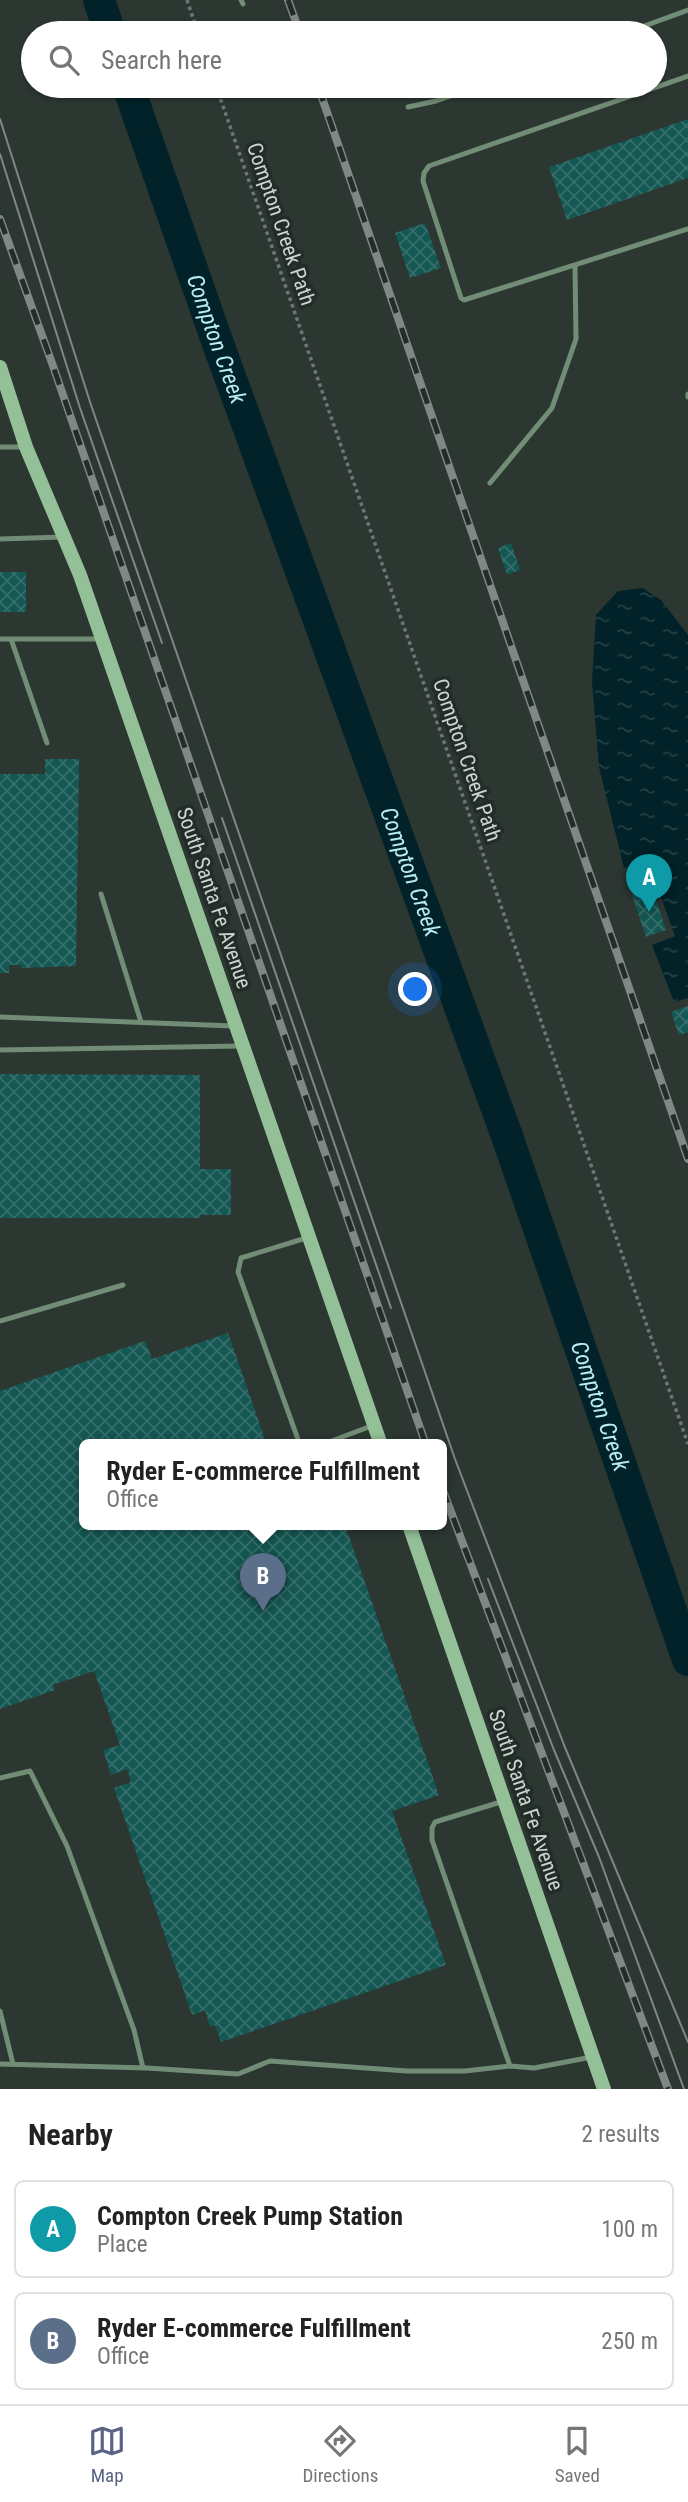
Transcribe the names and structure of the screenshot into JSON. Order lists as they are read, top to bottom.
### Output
{
  "streets": {
    "main road": ["South Santa Fe Avenue"],
    "path": ["Compton Creek Path"]
  },
  "water": ["Compton Creek"],
  "page": {
    "search": "Search here",
    "pins": ["A", "B"],
    "popup": ["Ryder E-commerce Fulfillment", "Office"],
    "heading": ["Nearby", "2 results"],
    "list": [
      {
        "mark": "A",
        "name": "Compton Creek Pump Station",
        "note": "Place",
        "value": "100 m"
      },
      {
        "mark": "B",
        "name": "Ryder E-commerce Fulfillment",
        "note": "Office",
        "value": "250 m"
      }
    ],
    "nav": ["Map", "Directions", "Saved"]
  }
}
